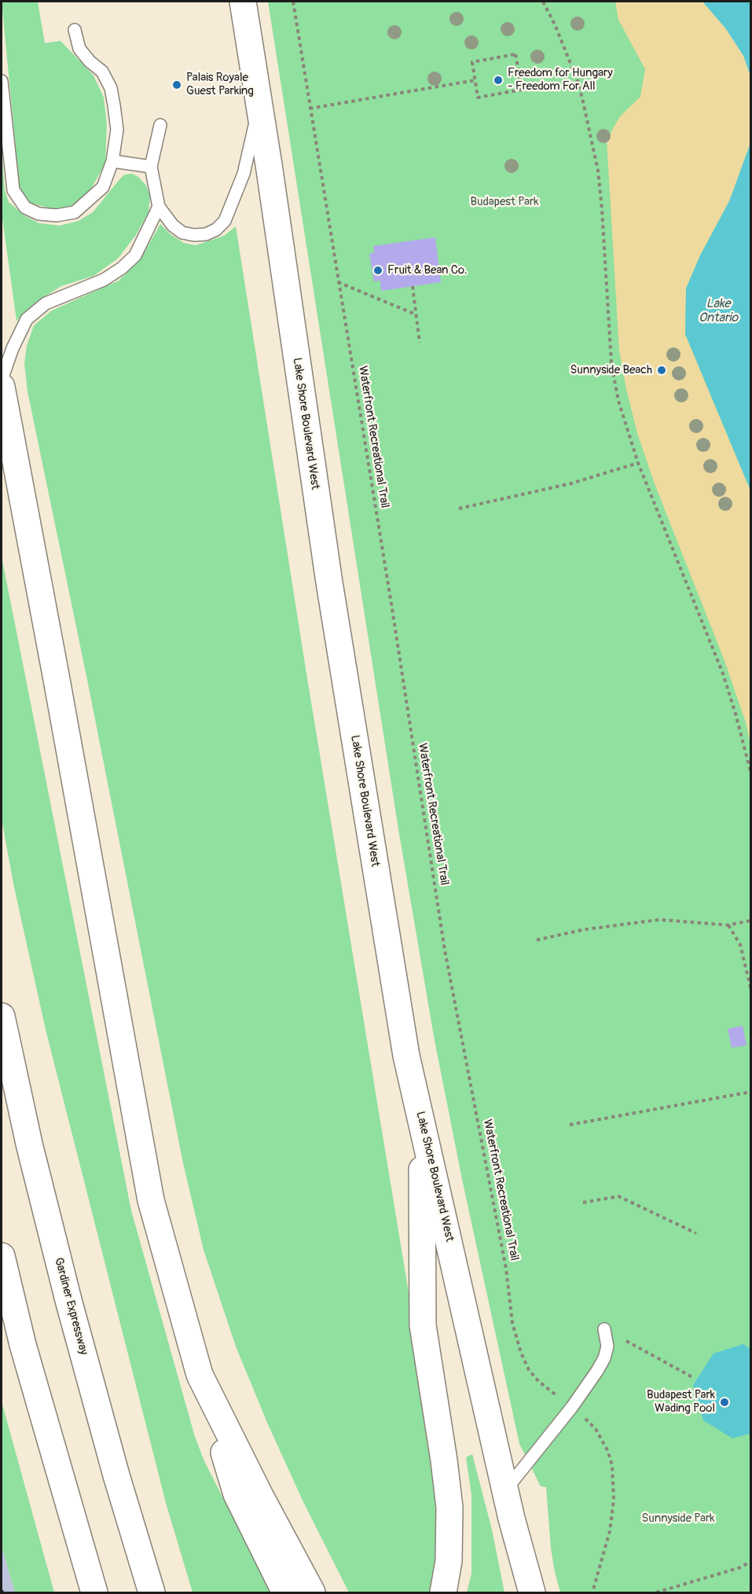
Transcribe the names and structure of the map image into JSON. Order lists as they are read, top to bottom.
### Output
{
  "streets": {
    "highway": ["Lake Shore Boulevard West", "Gardiner Expressway"],
    "path": ["Waterfront Recreational Trail"]
  },
  "water": ["Lake Ontario"],
  "parks": ["Budapest Park", "Sunnyside Park"],
  "places": [
    "Freedom for Hungary - Freedom For All",
    "Palais Royale Guest Parking",
    "Fruit & Bean Co.",
    "Sunnyside Beach",
    "Budapest Park Wading Pool"
  ]
}
